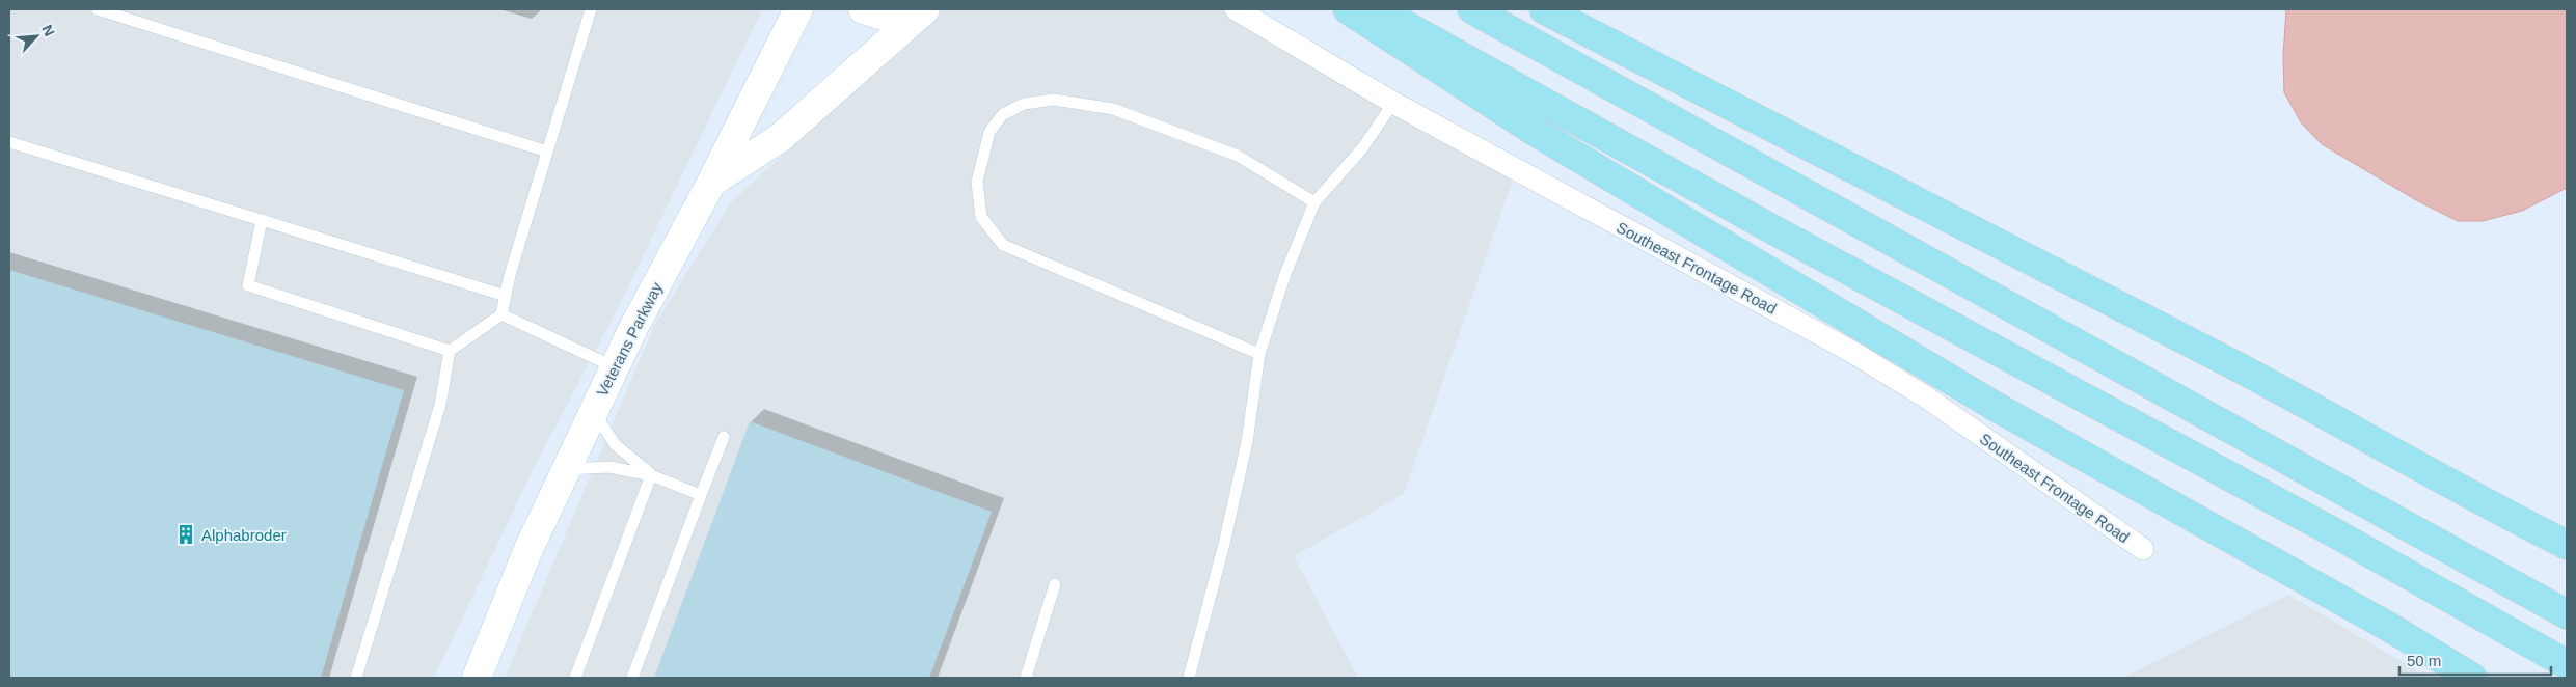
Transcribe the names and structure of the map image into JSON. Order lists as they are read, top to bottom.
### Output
{
  "streets": {
    "main road": ["Veterans Parkway"],
    "street": ["Southeast Frontage Road"]
  },
  "places": {
    "building": ["Alphabroder"]
  },
  "scale_bar": "50 m",
  "north": "top right"
}
